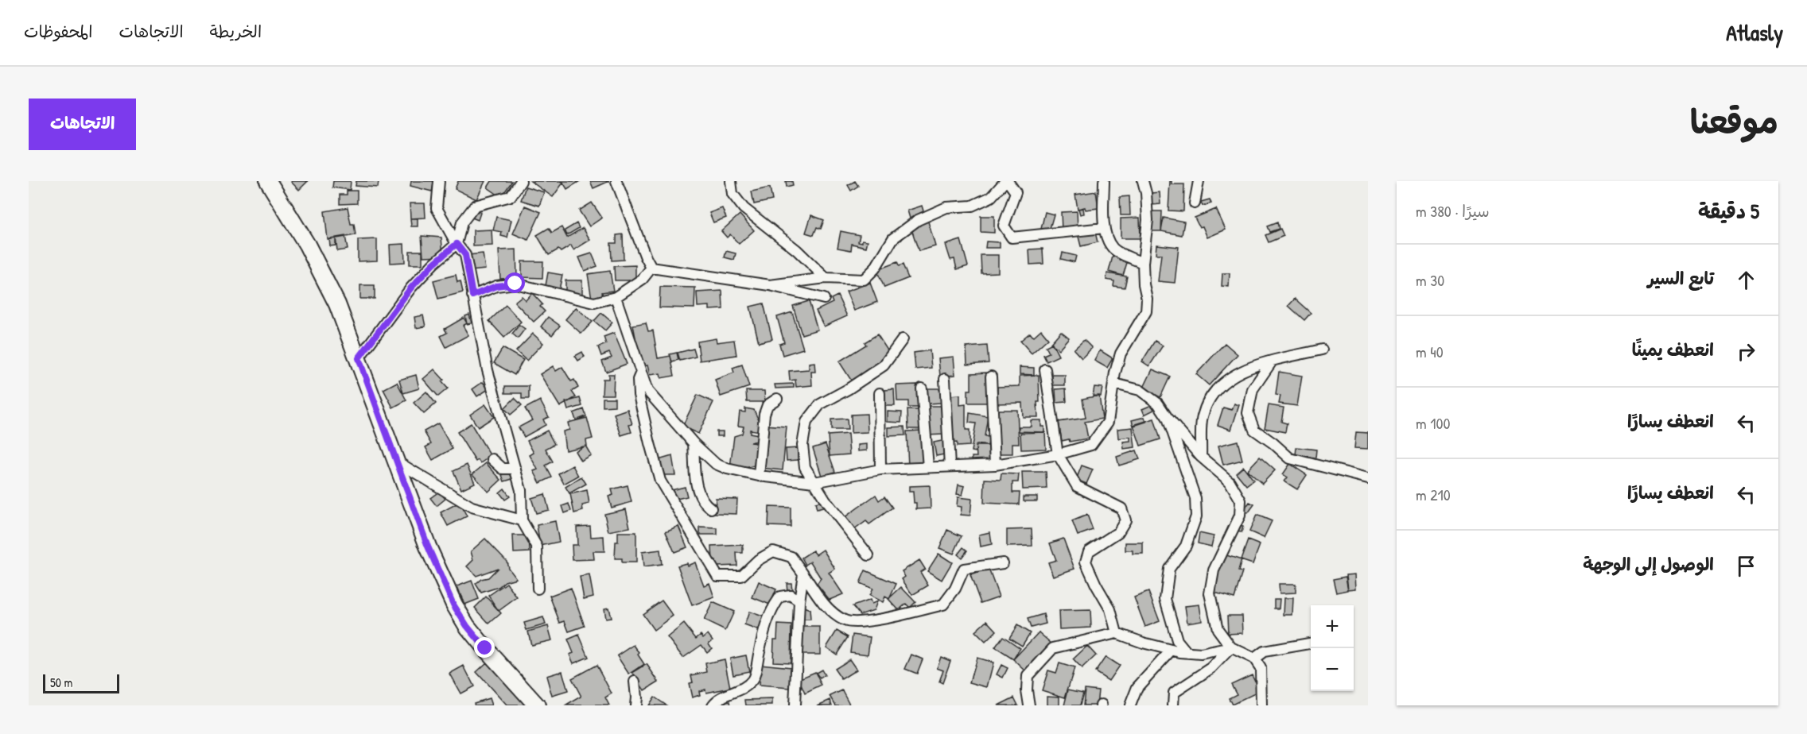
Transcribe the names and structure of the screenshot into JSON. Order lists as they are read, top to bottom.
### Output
{
  "scale_bar": "50 m",
  "page": {
    "header": "Atlasly",
    "nav": ["الخريطة", "الاتجاهات", "المحفوظات"],
    "title": "موقعنا",
    "buttons": "الاتجاهات",
    "heading": ["5 دقيقة", "سيرًا · 380 m"],
    "list": [
      ["تابع السير", "30 m"],
      ["انعطف يمينًا", "40 m"],
      ["انعطف يسارًا", "100 m"],
      ["انعطف يسارًا", "210 m"],
      "الوصول إلى الوجهة"
    ],
    "map_buttons": ["+", "−"],
    "scale": "50 m"
  }
}
